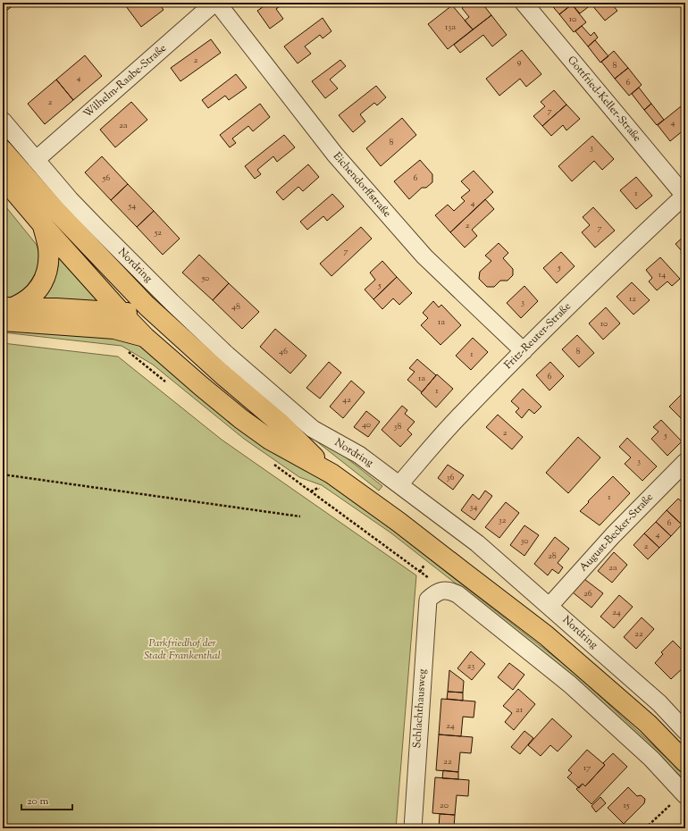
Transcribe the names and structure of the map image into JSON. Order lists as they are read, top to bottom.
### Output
{
  "streets": {
    "main road": ["Nordring"],
    "street": [
      "Wilhelm-Raabe-Straße",
      "Gottfried-Keller-Straße",
      "Eichendorffstraße",
      "Fritz-Reuter-Straße",
      "August-Becker-Straße",
      "Schlachthausweg"
    ]
  },
  "crossings": [
    ["Wilhelm-Raabe-Straße", "Nordring"],
    ["Gottfried-Keller-Straße", "Fritz-Reuter-Straße"],
    ["Eichendorffstraße", "Fritz-Reuter-Straße"],
    ["Nordring", "Fritz-Reuter-Straße"],
    ["Nordring", "August-Becker-Straße"]
  ],
  "parks": ["Parkfriedhof der Stadt Frankenthal"],
  "house_numbers": [
    "10",
    "13a",
    "2",
    "9",
    "8",
    "4",
    "6",
    "2",
    "7",
    "4",
    "2a",
    "8",
    "3",
    "56",
    "6",
    "1",
    "4",
    "54",
    "2",
    "7",
    "52",
    "7",
    "5",
    "14",
    "50",
    "5",
    "12",
    "3",
    "48",
    "1a",
    "10",
    "46",
    "8",
    "1",
    "6",
    "1a",
    "1",
    "42",
    "40",
    "38",
    "2",
    "5",
    "3",
    "36",
    "1",
    "34",
    "32",
    "6",
    "4",
    "30",
    "2",
    "28",
    "2a",
    "26",
    "24",
    "22",
    "23",
    "21",
    "24",
    "22",
    "17",
    "20",
    "15"
  ],
  "scale_bar": "20 m"
}
